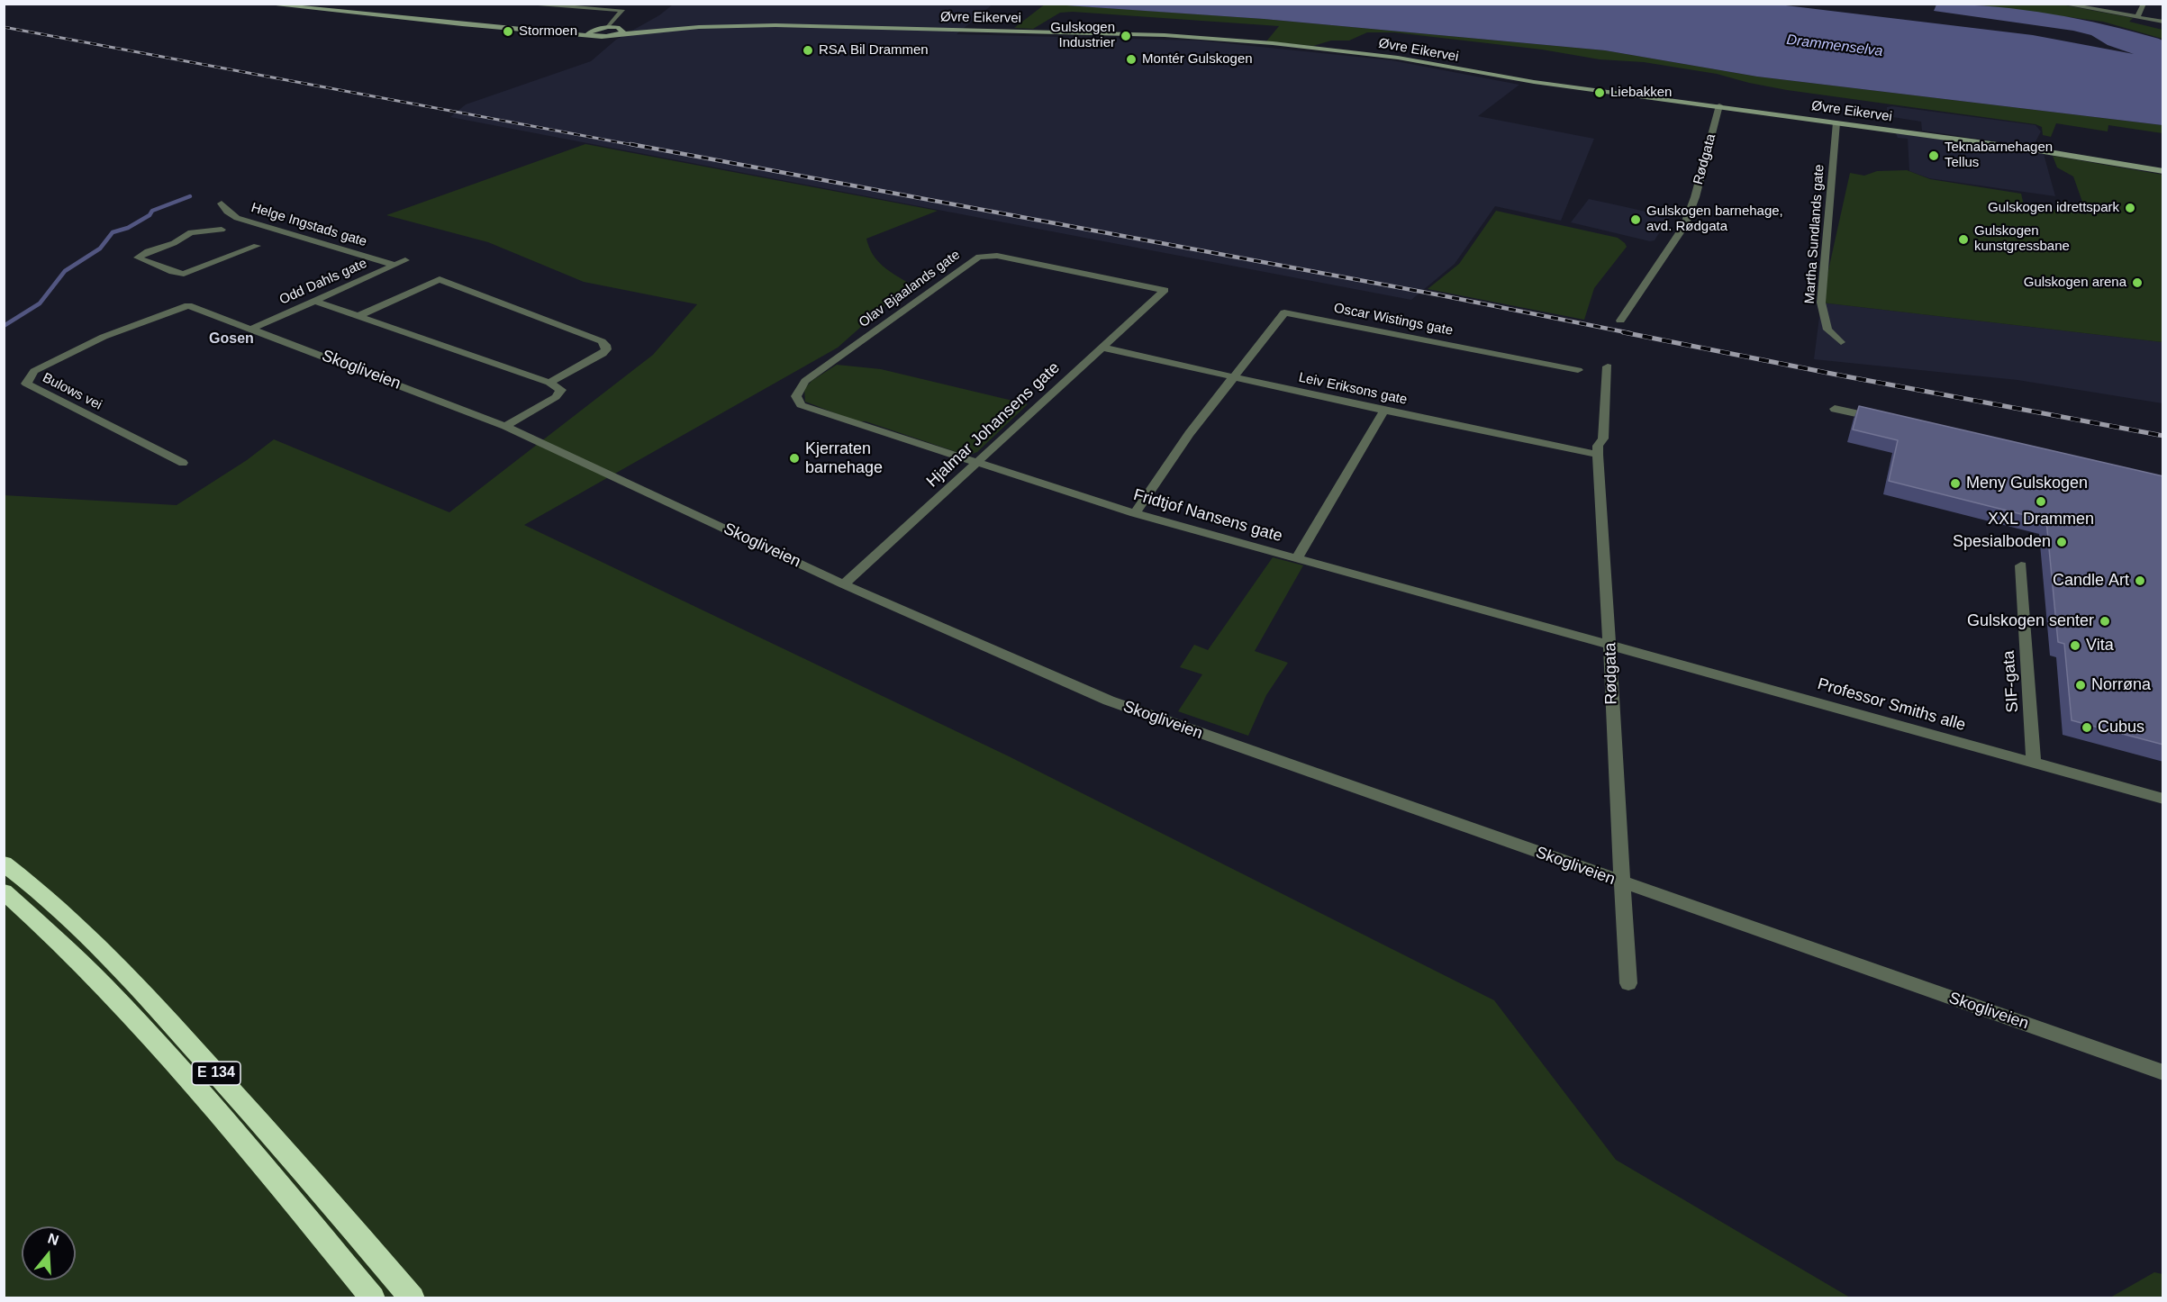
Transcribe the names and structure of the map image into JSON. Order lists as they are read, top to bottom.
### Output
{
  "streets": {
    "highway": ["E 134"],
    "main road": ["Øvre Eikervei"],
    "street": [
      "Rødgata",
      "Helge Ingstads gate",
      "Martha Sundlands gate",
      "Odd Dahls gate",
      "Olav Bjaalands gate",
      "Oscar Wistings gate",
      "Skogliveien",
      "Leiv Eriksons gate",
      "Bulows vei",
      "Hjalmar Johansens gate",
      "Fridtjof Nansens gate",
      "SIF-gata",
      "Professor Smiths alle"
    ]
  },
  "crossings": [
    ["Øvre Eikervei", "Rødgata"],
    ["Øvre Eikervei", "Martha Sundlands gate"],
    ["Rødgata", "Skogliveien"],
    ["Rødgata", "Leiv Eriksons gate"],
    ["Rødgata", "Fridtjof Nansens gate"],
    ["Rødgata", "Professor Smiths alle"],
    ["Helge Ingstads gate", "Odd Dahls gate"],
    ["Odd Dahls gate", "Skogliveien"],
    ["Olav Bjaalands gate", "Hjalmar Johansens gate"],
    ["Olav Bjaalands gate", "Fridtjof Nansens gate"],
    ["Oscar Wistings gate", "Leiv Eriksons gate"],
    ["Skogliveien", "Bulows vei"],
    ["Skogliveien", "Hjalmar Johansens gate"],
    ["Leiv Eriksons gate", "Hjalmar Johansens gate"],
    ["Hjalmar Johansens gate", "Fridtjof Nansens gate"],
    ["Fridtjof Nansens gate", "Professor Smiths alle"],
    ["SIF-gata", "Professor Smiths alle"]
  ],
  "districts": ["Gosen"],
  "water": ["Drammenselva"],
  "places": [
    "Stormoen",
    "Gulskogen Industrier",
    "RSA Bil Drammen",
    "Montér Gulskogen",
    "Liebakken",
    "Teknabarnehagen Tellus",
    "Gulskogen idrettspark",
    "Gulskogen barnehage, avd. Rødgata",
    "Gulskogen kunstgressbane",
    "Gulskogen arena",
    "Kjerraten barnehage",
    "Meny Gulskogen",
    "XXL Drammen",
    "Spesialboden",
    "Candle Art",
    "Gulskogen senter",
    "Vita",
    "Norrøna",
    "Cubus"
  ],
  "north": "top"
}
